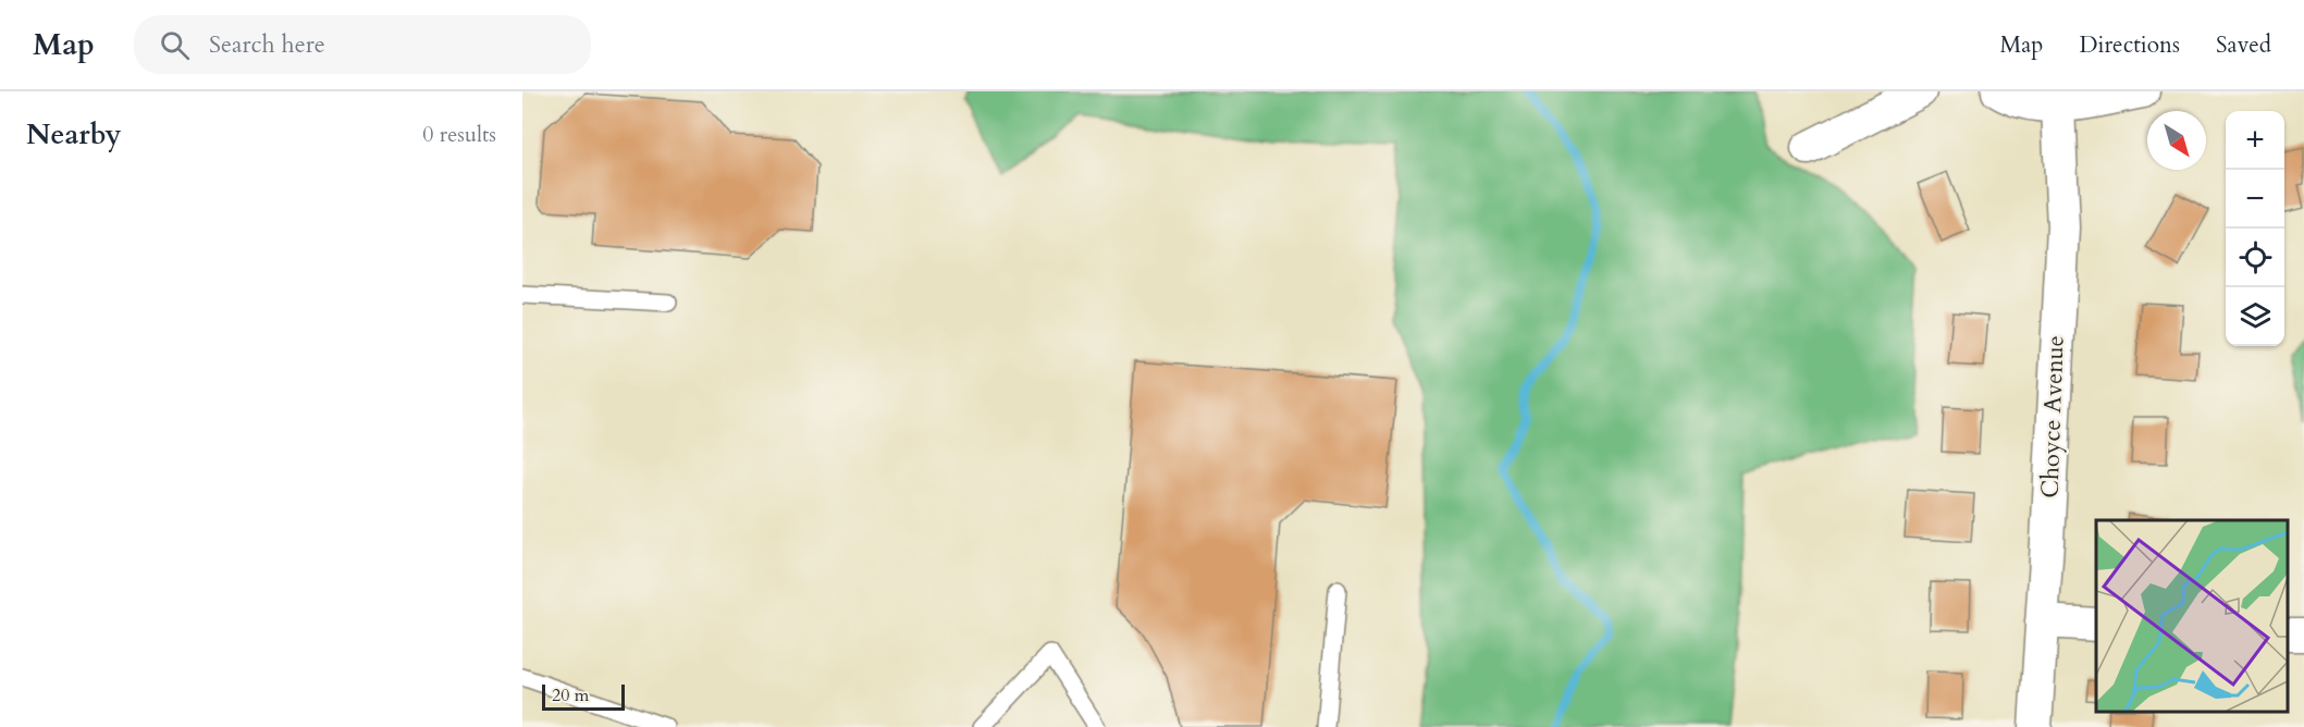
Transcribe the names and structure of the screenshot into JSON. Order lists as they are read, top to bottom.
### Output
{
  "streets": {
    "street": ["Choyce Avenue"]
  },
  "scale_bar": "20 m",
  "north": "bottom right",
  "page": {
    "header": "Map",
    "search": "Search here",
    "nav": ["Map", "Directions", "Saved"],
    "heading": ["Nearby", "0 results"],
    "map_buttons": ["+", "−"],
    "scale": "20 m"
  }
}
